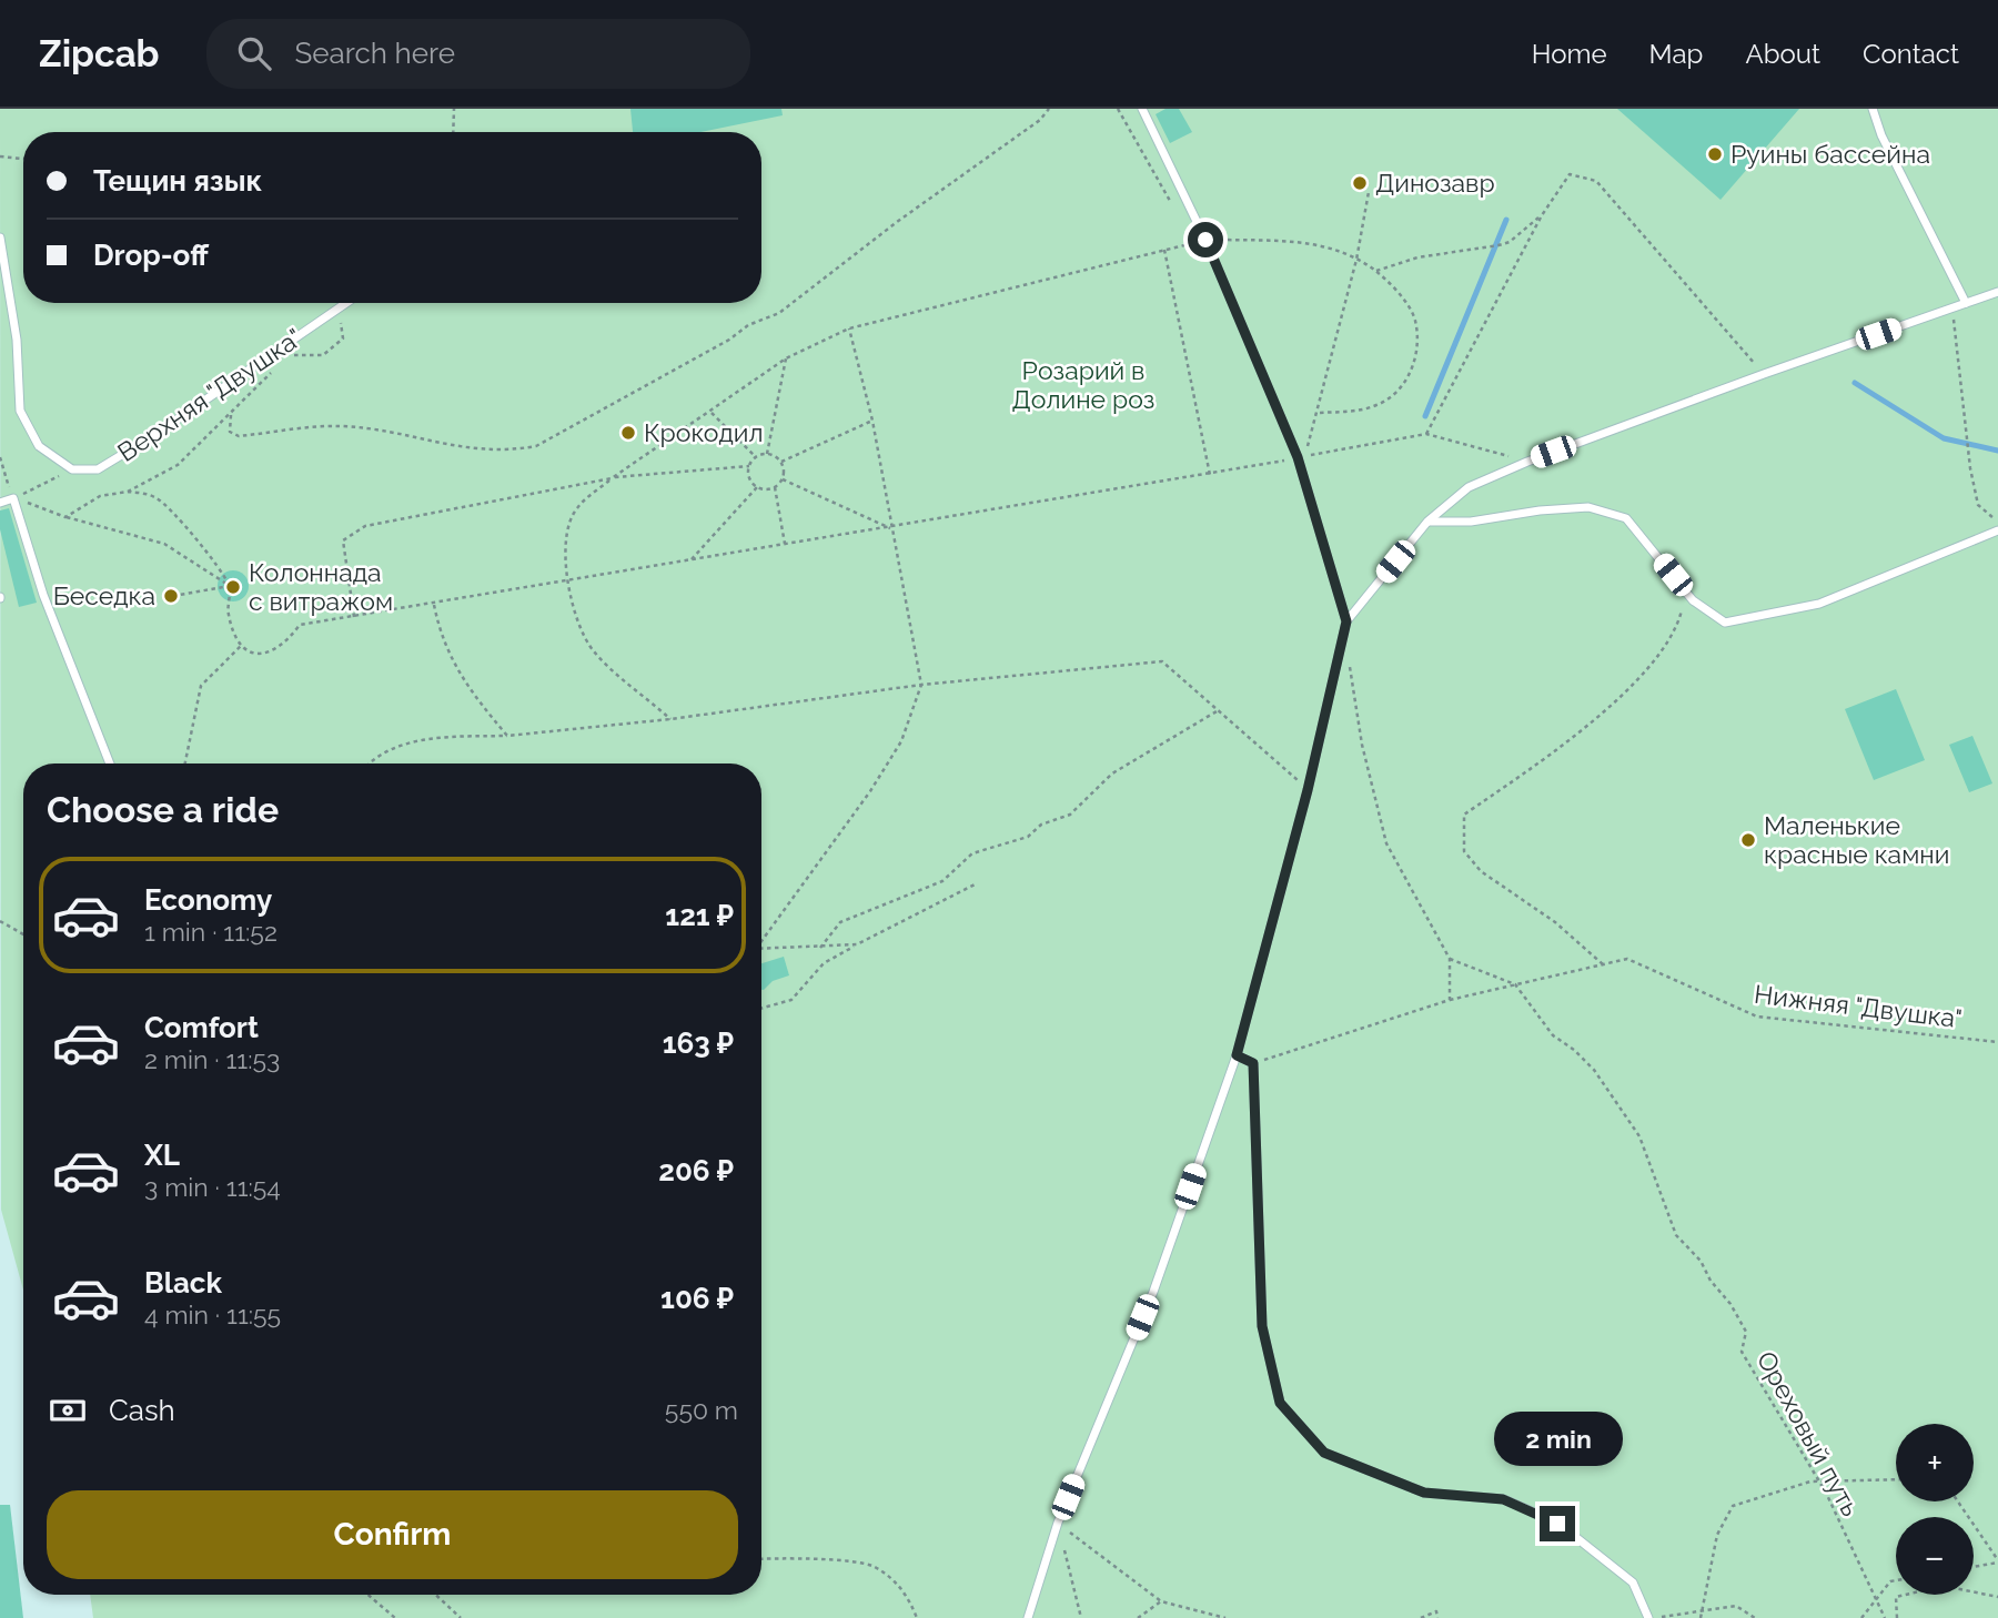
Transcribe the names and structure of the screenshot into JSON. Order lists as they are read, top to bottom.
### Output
{
  "streets": {
    "lane": ["Верхняя \"Двушка\""],
    "path": ["Нижняя \"Двушка\"", "Ореховый путь"]
  },
  "crossings": [
    ["Нижняя \"Двушка\"", "Ореховый путь"]
  ],
  "parks": ["Розарий в Долине роз"],
  "places": [
    "Руины бассейна",
    "Динозавр",
    "Крокодил",
    "Колоннада с витражом",
    "Беседка",
    "Маленькие красные камни"
  ],
  "page": {
    "header": "Zipcab",
    "search": "Search here",
    "nav": [
      "Home",
      "Map",
      "About",
      "Contact"
    ],
    "banner": ["Тещин язык", "Drop-off"],
    "heading": "Choose a ride",
    "list": [
      {
        "name": "Economy",
        "note": "1 min · 11:52",
        "value": "121 ₽"
      },
      {
        "name": "Comfort",
        "note": "2 min · 11:53",
        "value": "163 ₽"
      },
      {
        "name": "XL",
        "note": "3 min · 11:54",
        "value": "206 ₽"
      },
      {
        "name": "Black",
        "note": "4 min · 11:55",
        "value": "106 ₽"
      }
    ],
    "pay": ["Cash", "550 m"],
    "bubble": "2 min",
    "map_buttons": ["+", "−"],
    "buttons": "Confirm"
  }
}
